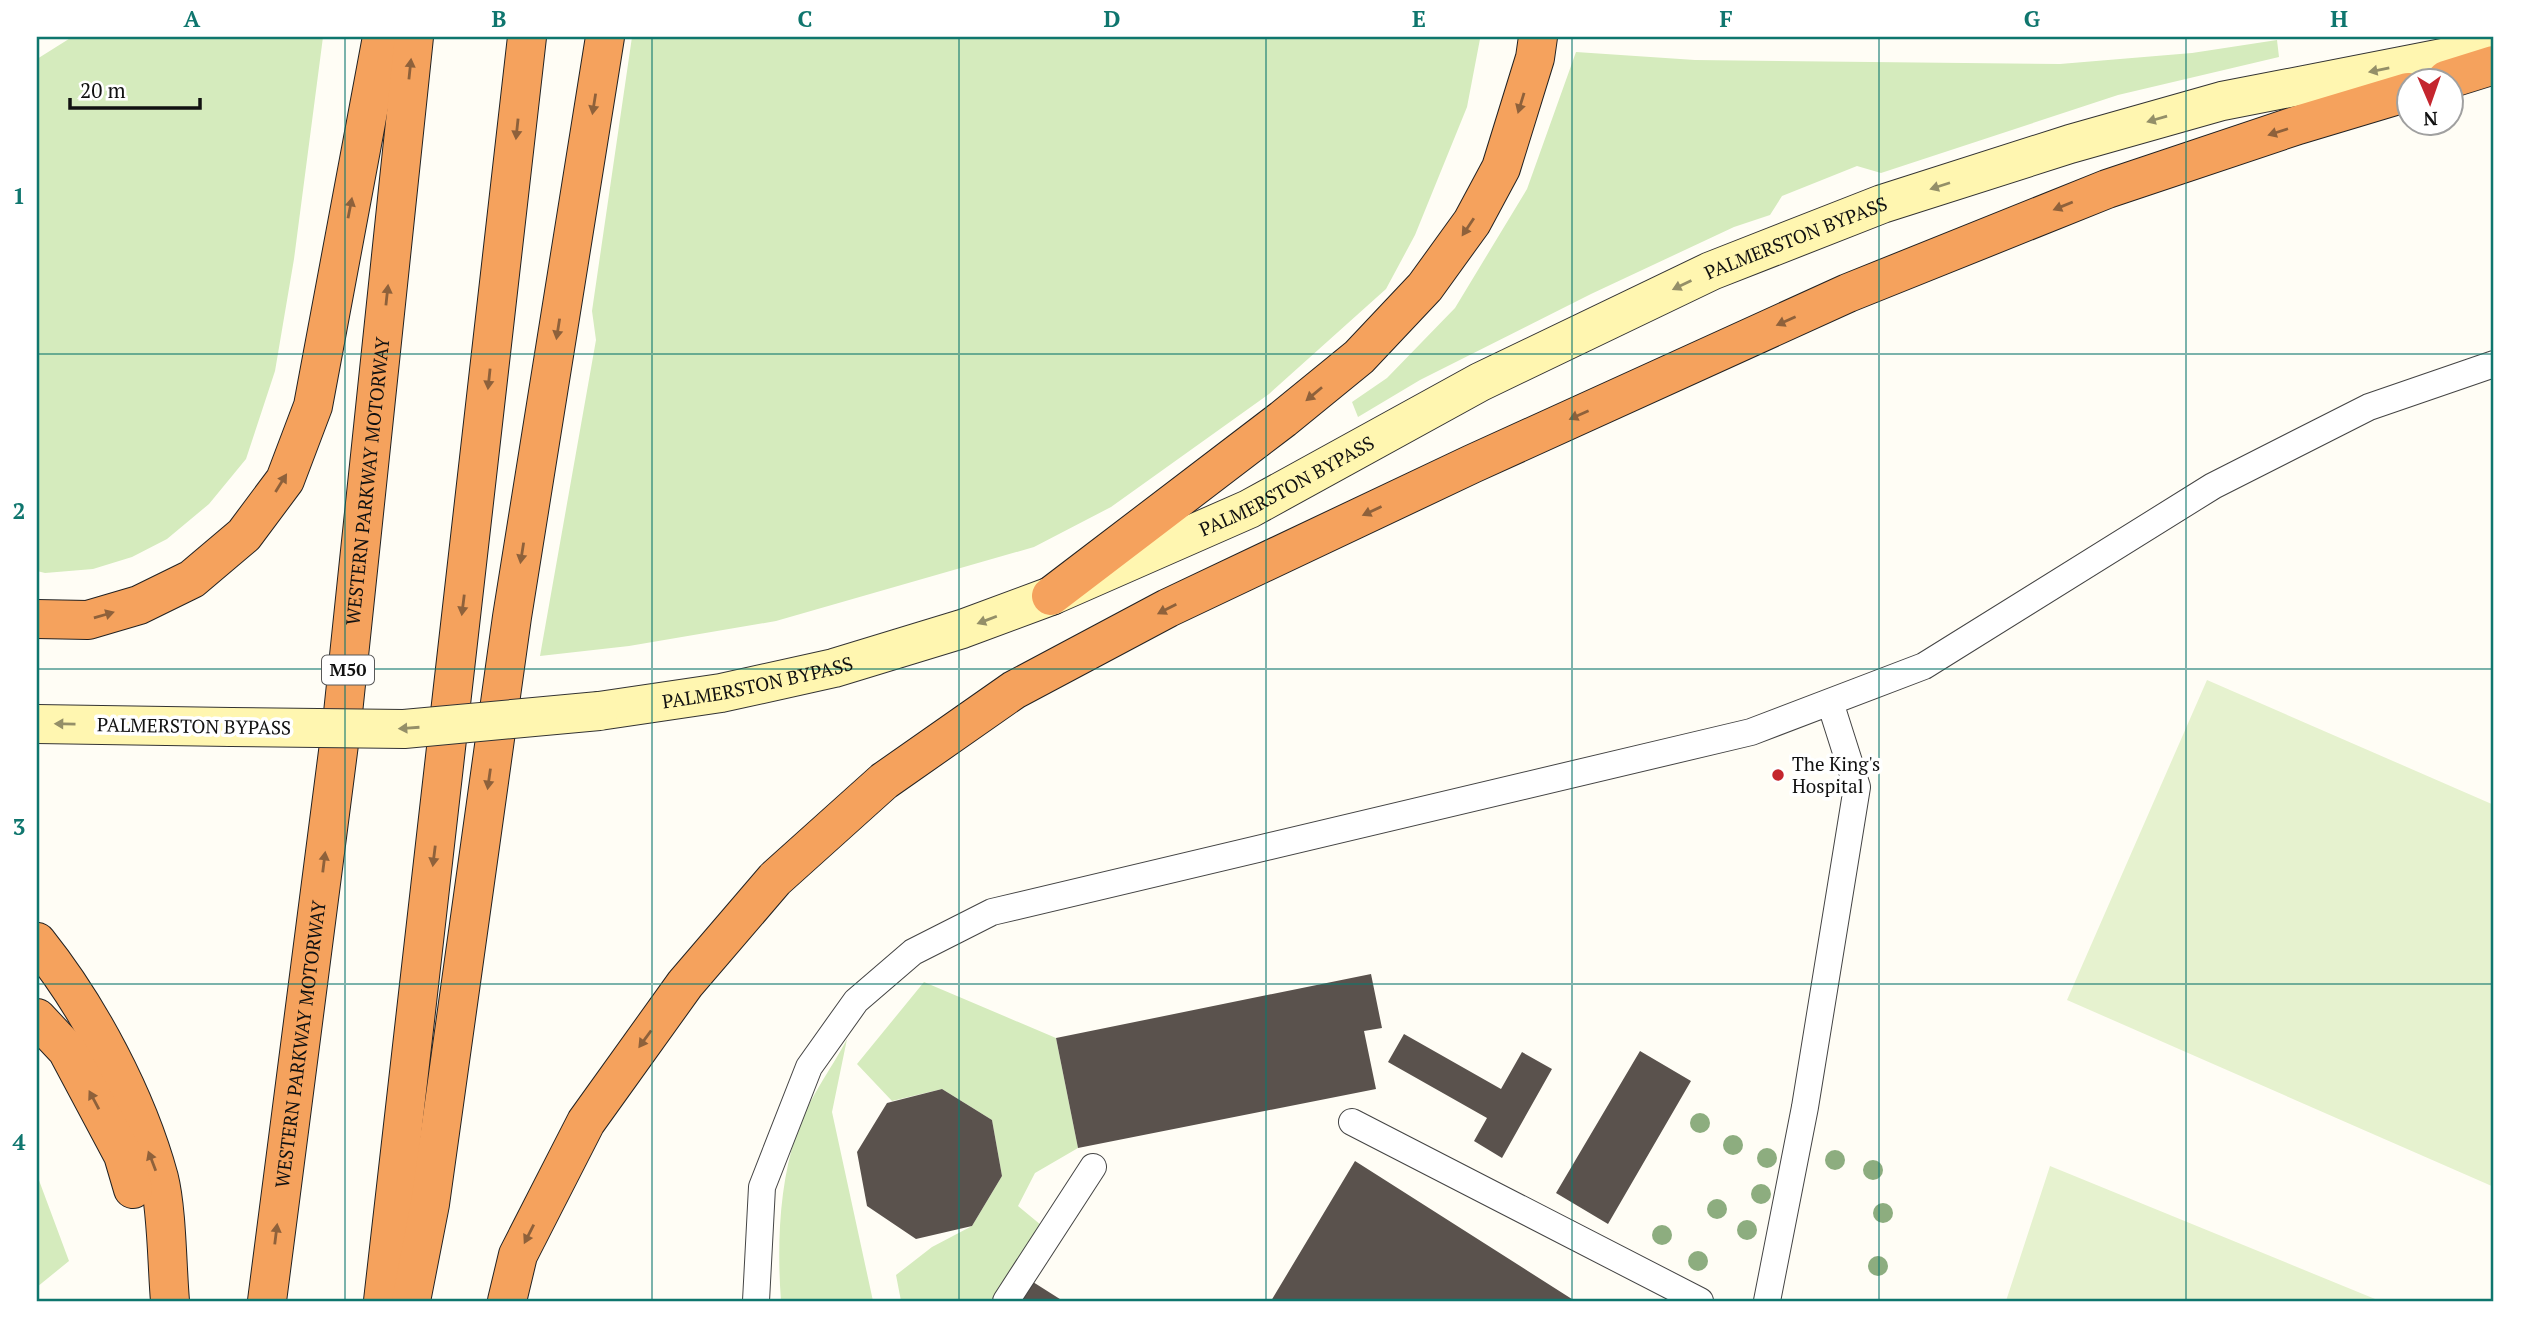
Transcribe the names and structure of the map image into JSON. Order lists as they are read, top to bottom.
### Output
{
  "streets": {
    "highway": ["WESTERN PARKWAY MOTORWAY", "M50"],
    "main road": ["PALMERSTON BYPASS"]
  },
  "one_way": ["PALMERSTON BYPASS"],
  "places": ["The King's Hospital"],
  "scale_bar": "20 m",
  "north": "bottom",
  "grid": {
    "columns": [
      "A",
      "B",
      "C",
      "D",
      "E",
      "F",
      "G",
      "H"
    ],
    "rows": [
      "1",
      "2",
      "3",
      "4"
    ]
  }
}
